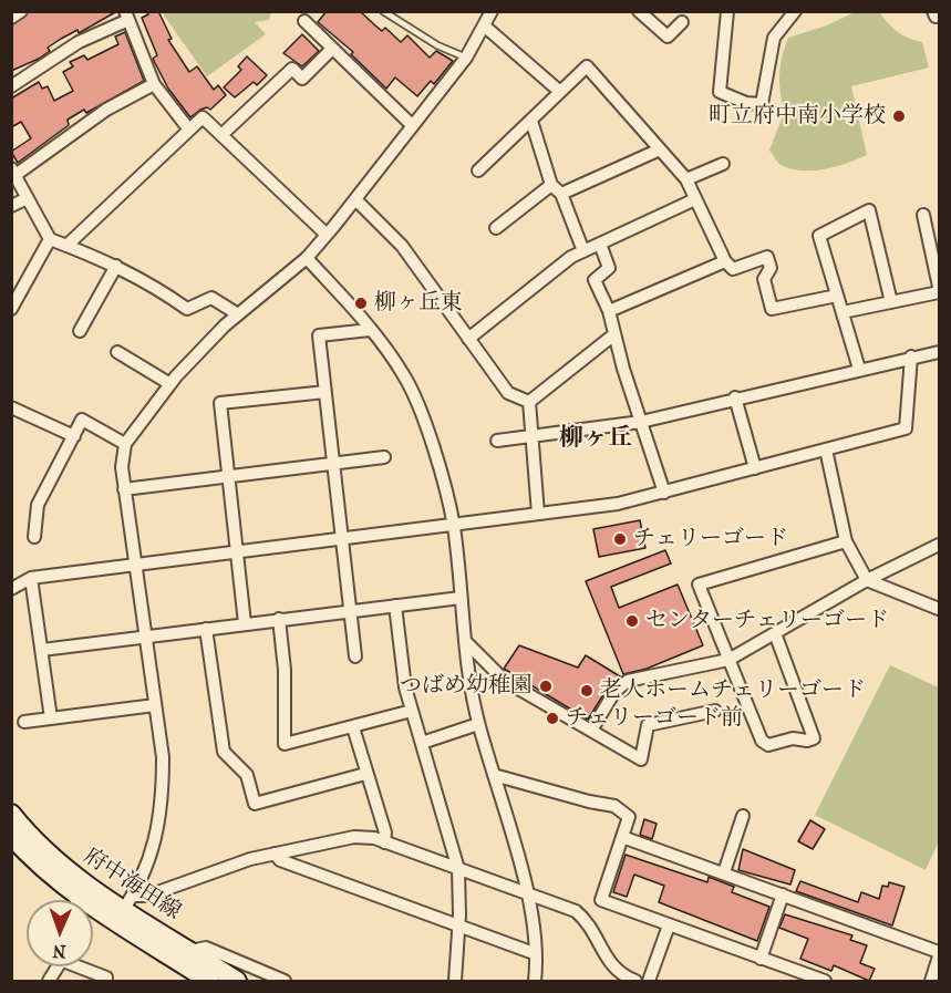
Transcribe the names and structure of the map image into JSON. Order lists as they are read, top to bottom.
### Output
{
  "streets": {
    "main road": ["府中海田線"]
  },
  "districts": ["柳ヶ丘"],
  "places": [
    "町立府中南小学校",
    "柳ヶ丘東",
    "チェリーゴード",
    "センターチェリーゴード",
    "つばめ幼稚園",
    "老人ホームチェリーゴード",
    "チェリーゴード前"
  ],
  "north": "bottom"
}
